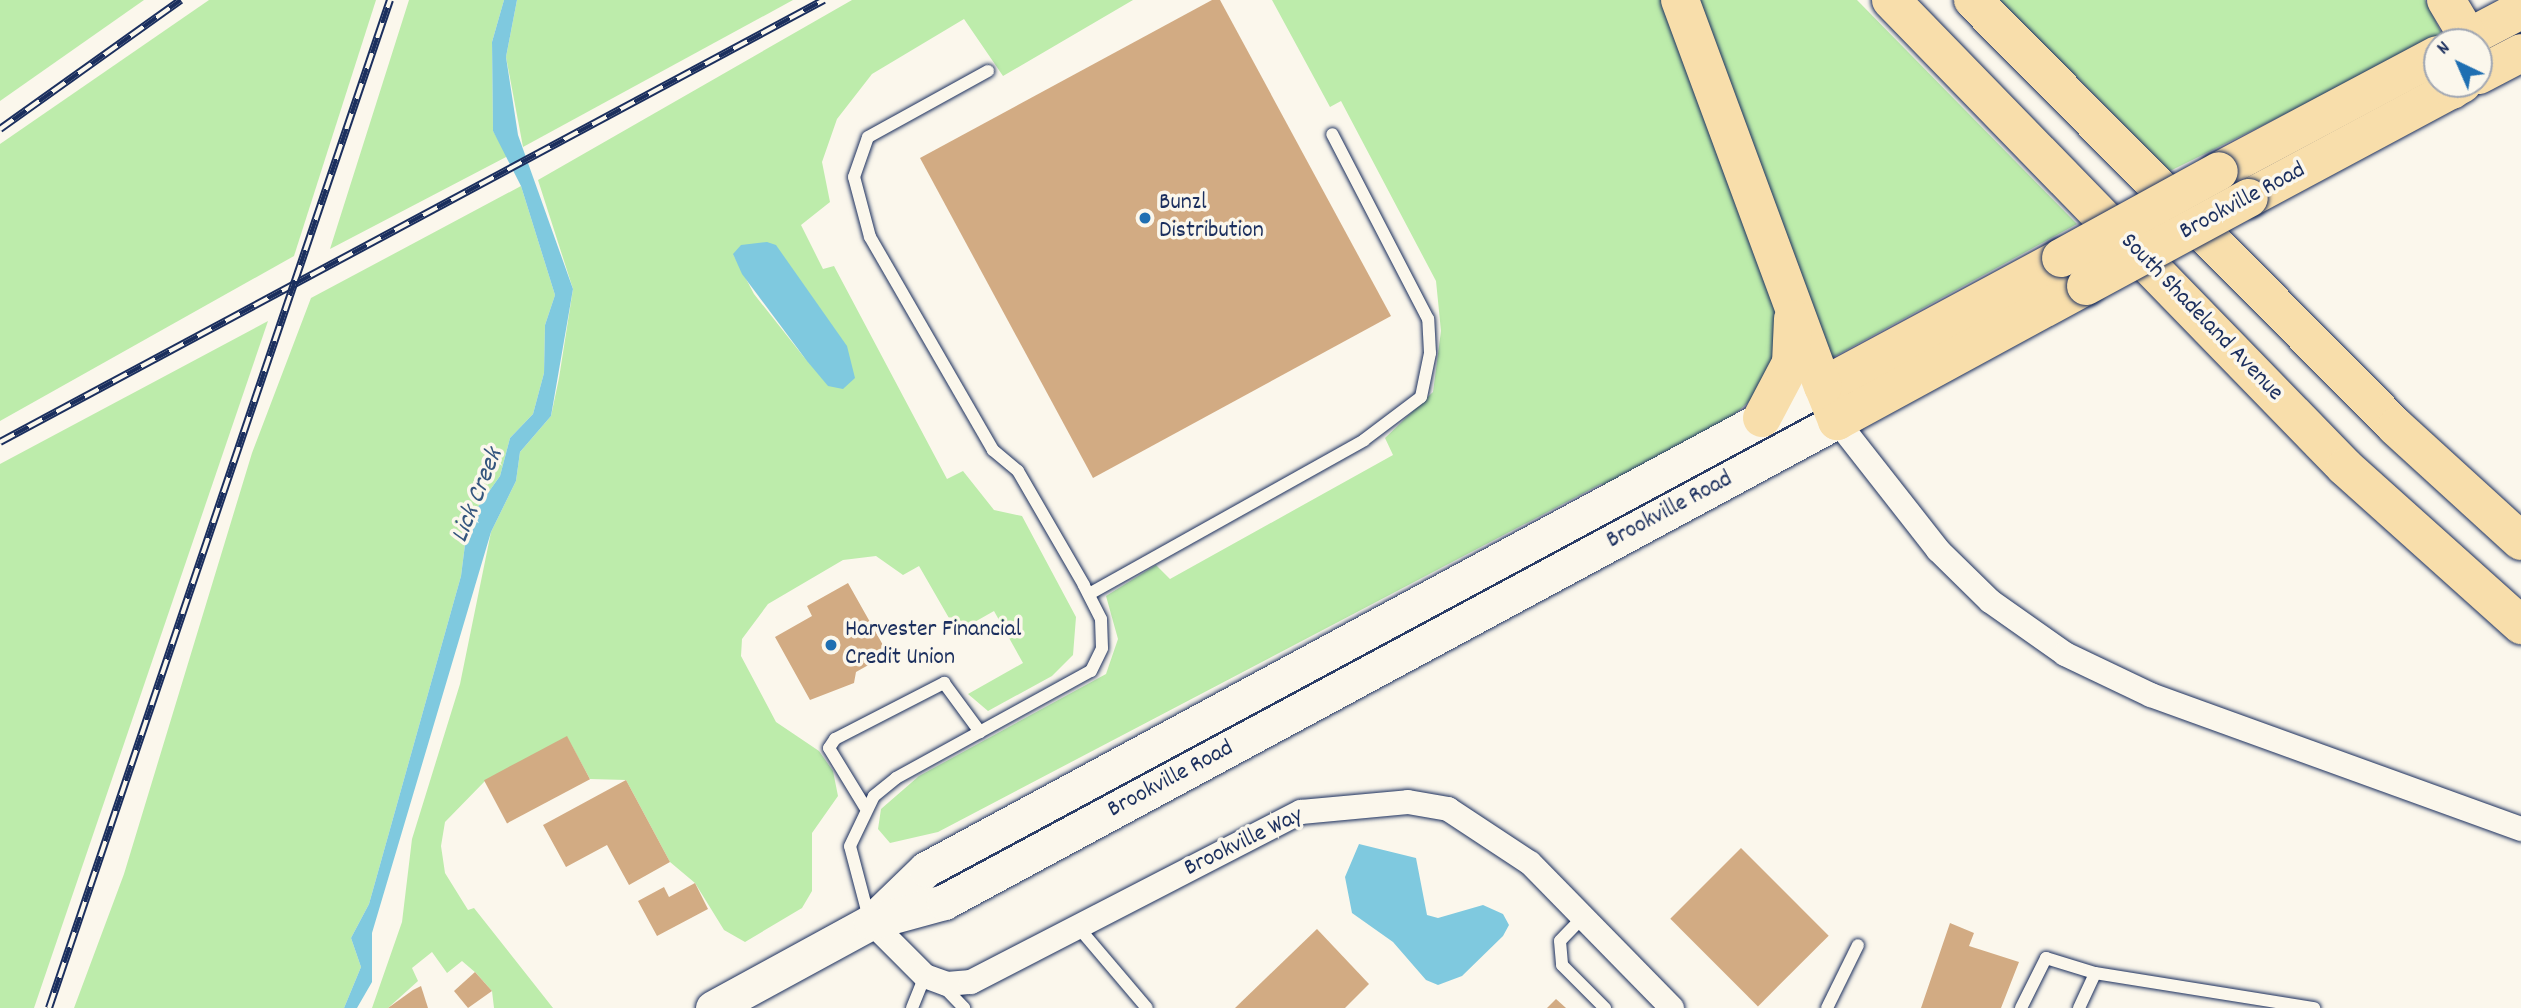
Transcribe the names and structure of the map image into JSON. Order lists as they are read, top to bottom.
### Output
{
  "streets": {
    "main road": ["Brookville Road", "South Shadeland Avenue"],
    "street": ["Brookville Way"]
  },
  "water": ["Lick Creek"],
  "places": ["Bunzl Distribution", "Harvester Financial Credit Union"],
  "north": "top left"
}
